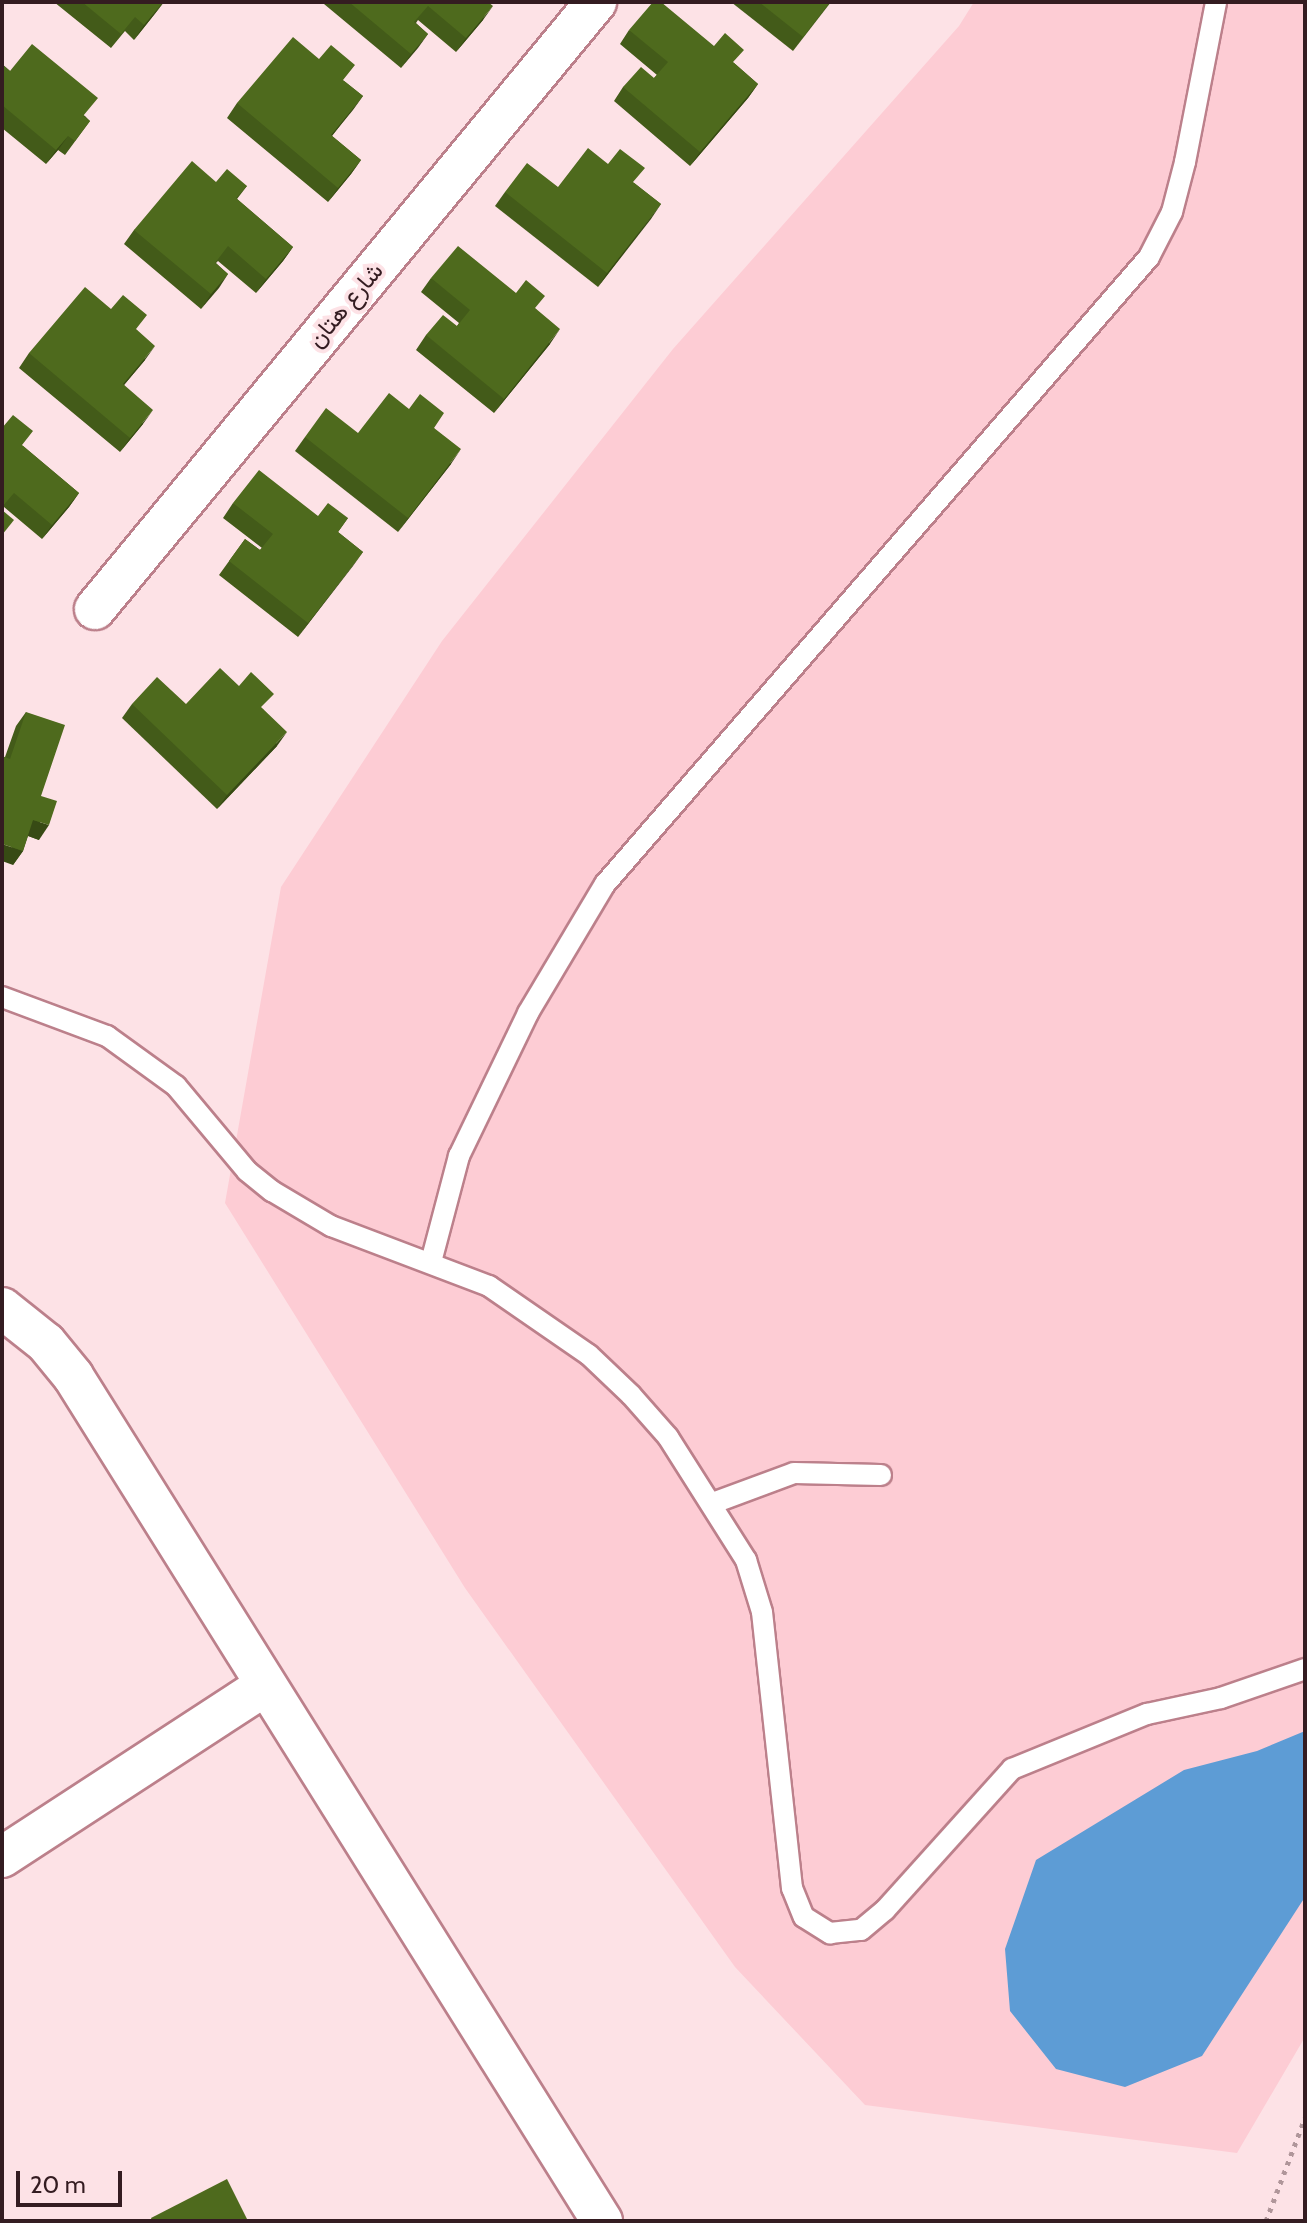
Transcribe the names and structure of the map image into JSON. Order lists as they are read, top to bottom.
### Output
{
  "streets": {
    "street": ["شارع هتان"]
  },
  "scale_bar": "20 m"
}
